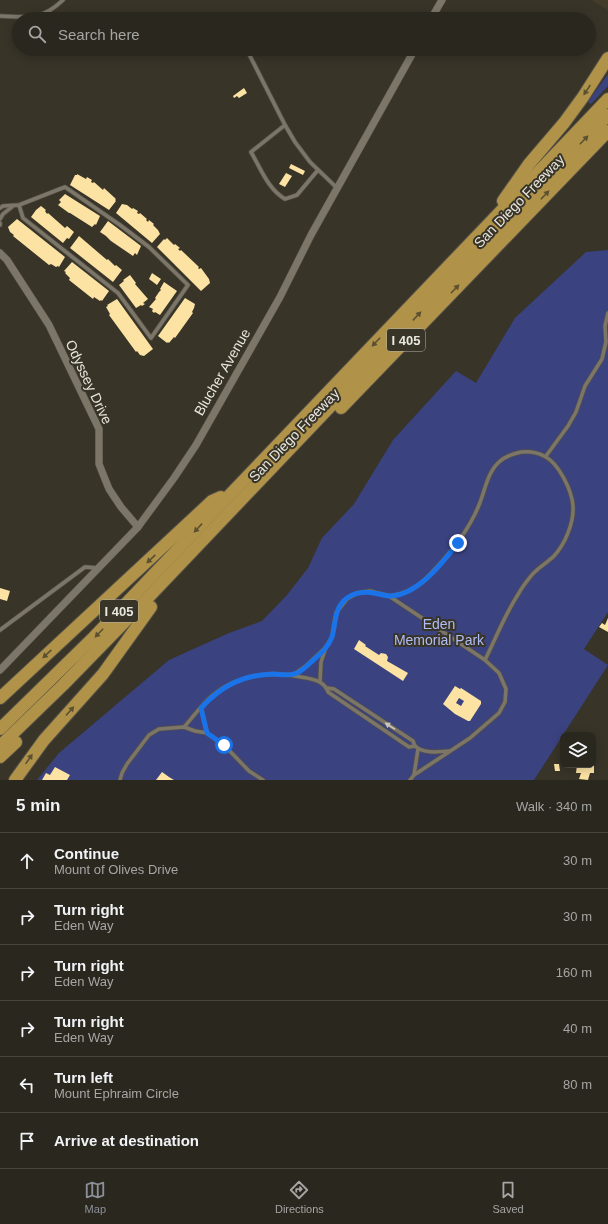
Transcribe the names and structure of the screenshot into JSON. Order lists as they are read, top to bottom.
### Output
{
  "streets": {
    "highway": ["San Diego Freeway", "I 405"],
    "street": ["Blucher Avenue", "Odyssey Drive"]
  },
  "crossings": [
    ["Blucher Avenue", "Odyssey Drive"]
  ],
  "parks": ["Eden Memorial Park"],
  "page": {
    "search": "Search here",
    "heading": ["5 min", "Walk · 340 m"],
    "list": [
      ["Continue", "Mount of Olives Drive", "30 m"],
      ["Turn right", "Eden Way", "30 m"],
      ["Turn right", "Eden Way", "160 m"],
      ["Turn right", "Eden Way", "40 m"],
      ["Turn left", "Mount Ephraim Circle", "80 m"],
      "Arrive at destination"
    ],
    "nav": ["Map", "Directions", "Saved"]
  }
}
